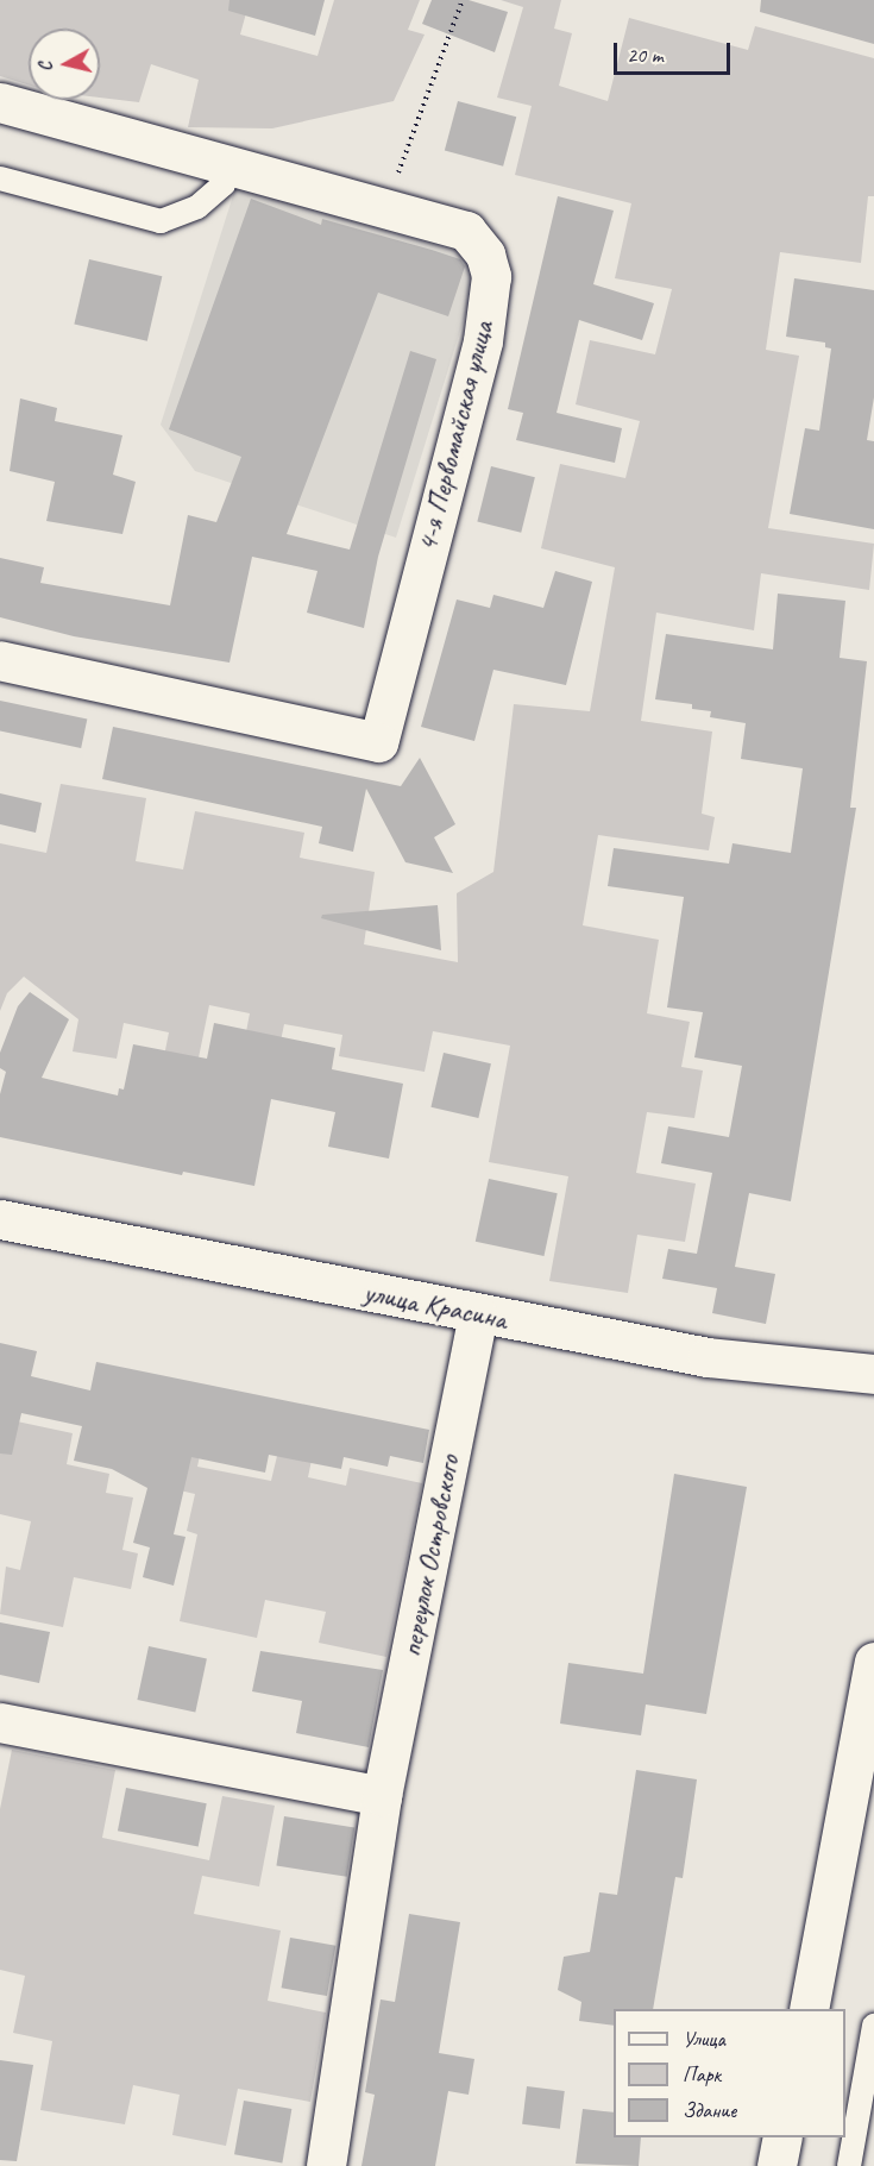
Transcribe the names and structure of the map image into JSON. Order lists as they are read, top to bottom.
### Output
{
  "streets": {
    "street": ["4-я Первомайская улица", "улица Красина", "переулок Островского"]
  },
  "crossings": [
    ["улица Красина", "переулок Островского"]
  ],
  "legend": ["Улица", "Парк", "Здание"],
  "scale_bar": "20 m",
  "north": "left"
}
